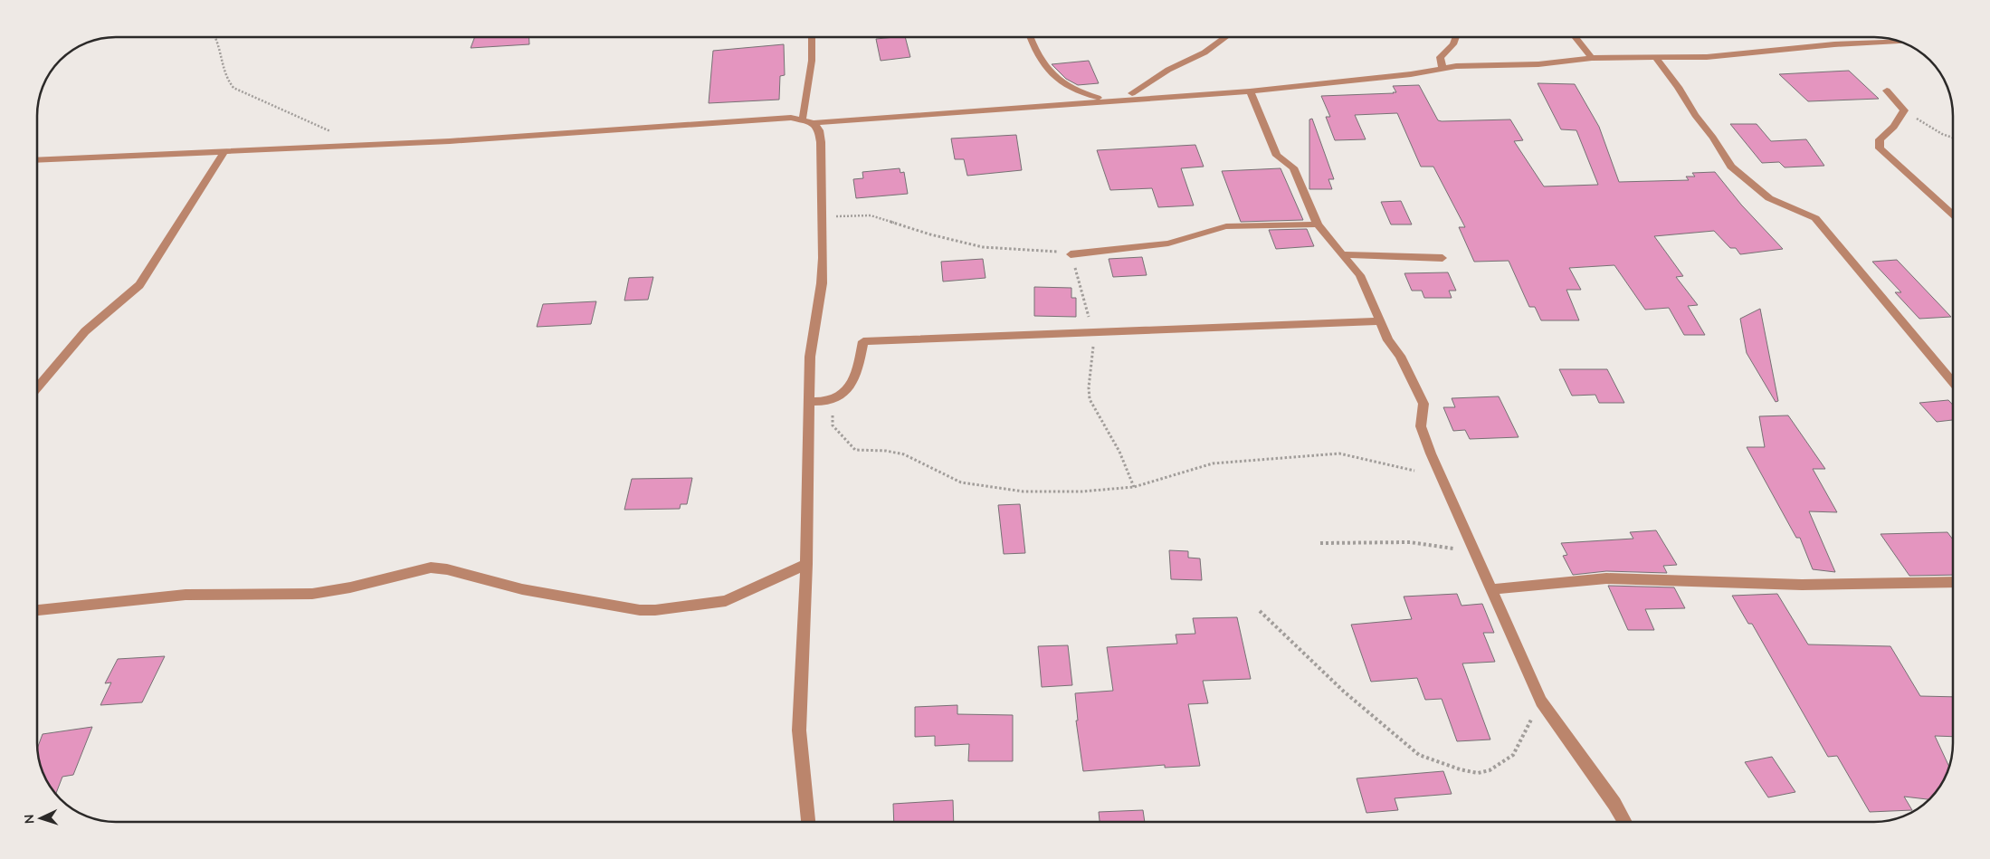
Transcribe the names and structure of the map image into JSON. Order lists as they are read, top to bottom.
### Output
{
  "north": "left"
}
